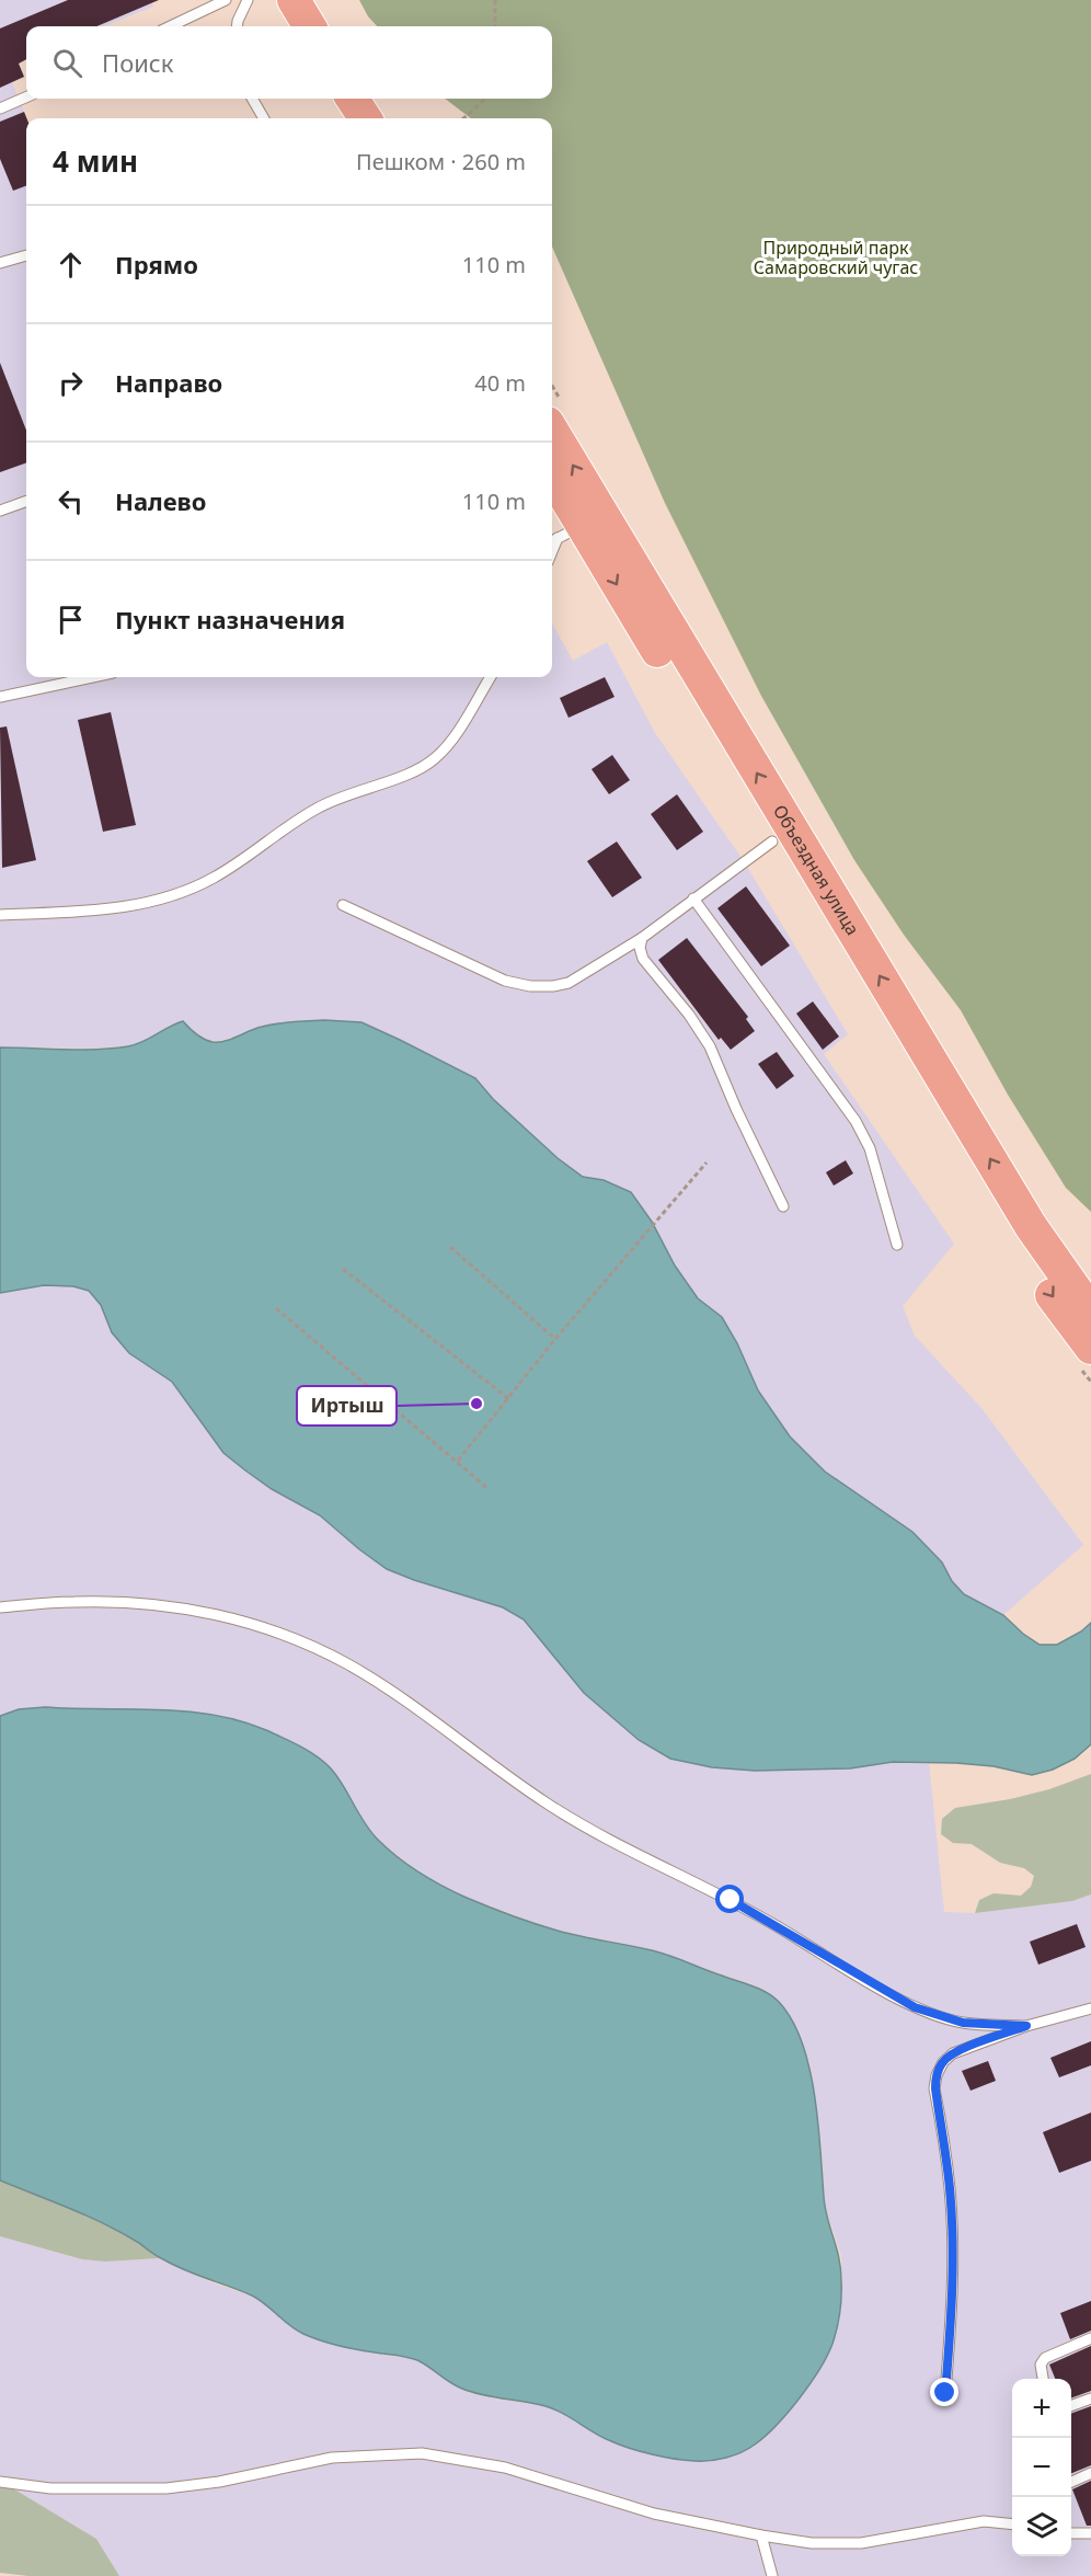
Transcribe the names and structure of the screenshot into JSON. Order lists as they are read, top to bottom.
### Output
{
  "streets": {
    "main road": ["Объездная улица"]
  },
  "parks": ["Природный парк Самаровский чугас"],
  "places": ["Иртыш"],
  "page": {
    "search": "Поиск",
    "heading": ["4 мин", "Пешком · 260 m"],
    "list": [
      ["Прямо", "110 m"],
      ["Направо", "40 m"],
      ["Налево", "110 m"],
      "Пункт назначения"
    ],
    "map_buttons": ["+", "−"]
  }
}
